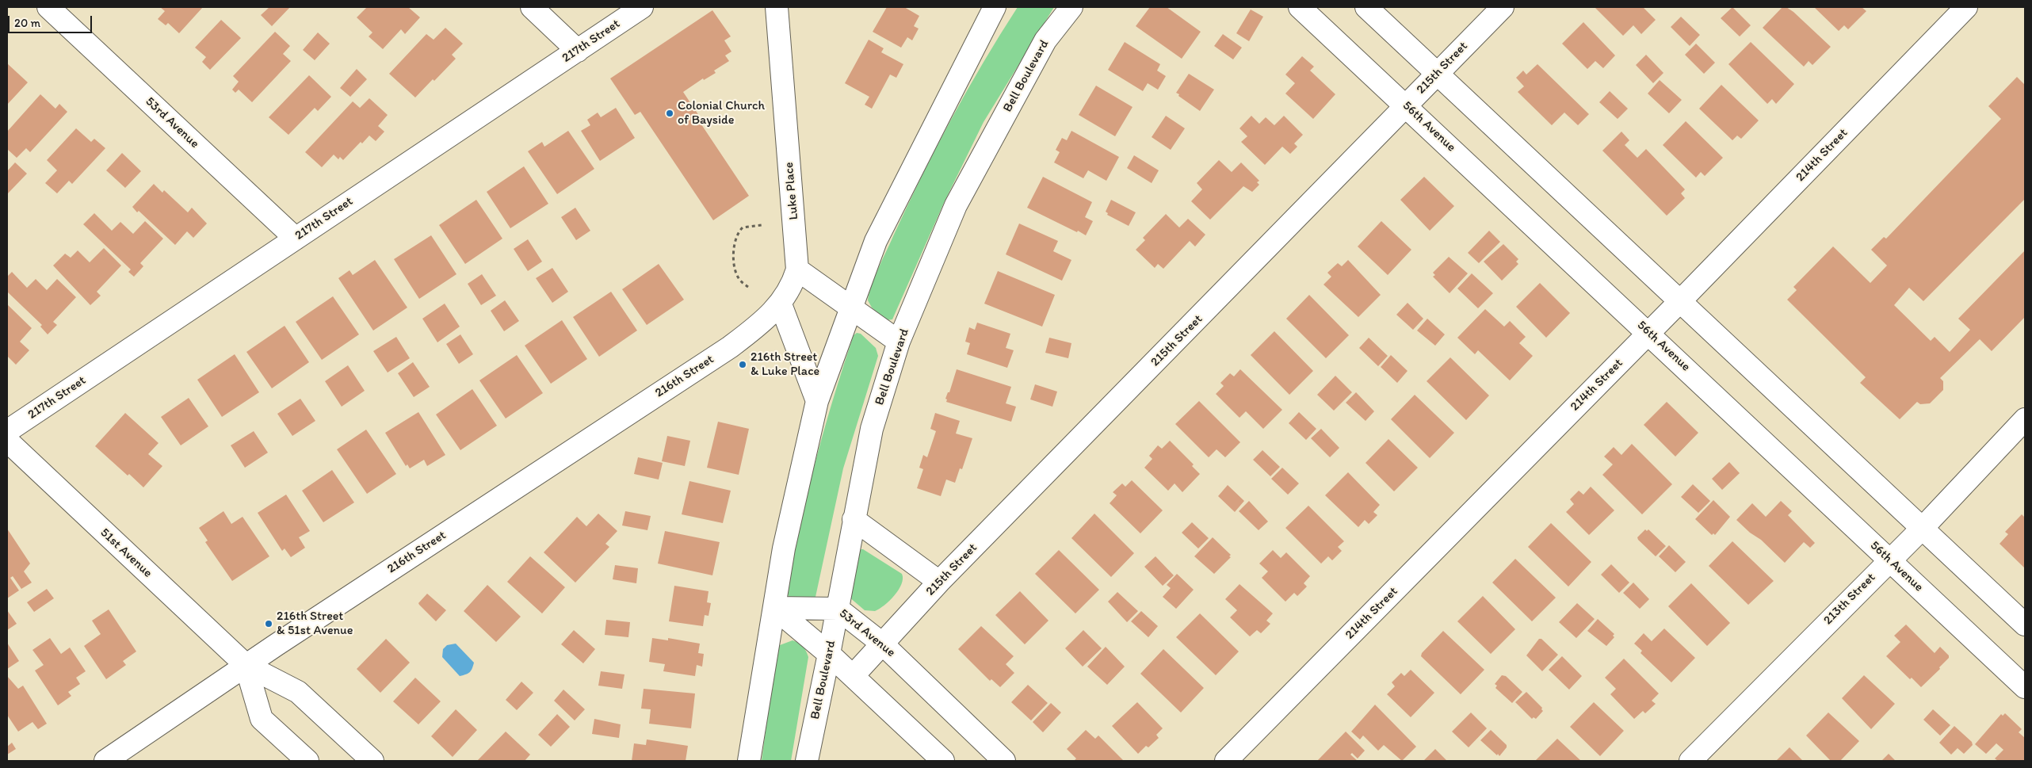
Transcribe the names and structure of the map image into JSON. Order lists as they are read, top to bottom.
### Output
{
  "streets": {
    "street": [
      "217th Street",
      "215th Street",
      "Bell Boulevard",
      "53rd Avenue",
      "56th Avenue",
      "214th Street",
      "Luke Place",
      "216th Street",
      "51st Avenue",
      "213th Street"
    ]
  },
  "crossings": [
    ["217th Street", "53rd Avenue"],
    ["215th Street", "53rd Avenue"],
    ["215th Street", "56th Avenue"],
    ["Bell Boulevard", "53rd Avenue"],
    ["56th Avenue", "214th Street"],
    ["56th Avenue", "213th Street"],
    ["Luke Place", "216th Street"],
    ["216th Street", "51st Avenue"]
  ],
  "places": ["Colonial Church of Bayside", "216th Street & Luke Place", "216th Street & 51st Avenue"],
  "scale_bar": "20 m"
}
